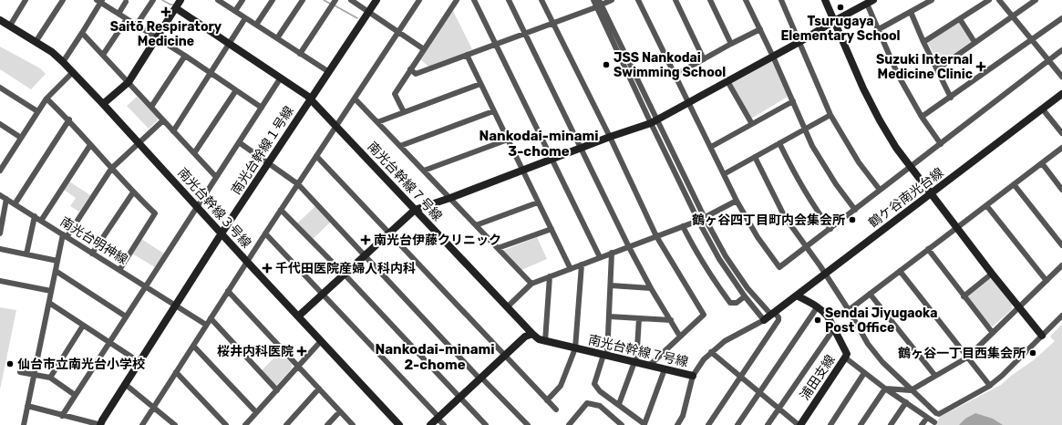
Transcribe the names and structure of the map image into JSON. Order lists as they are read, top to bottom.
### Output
{
  "streets": {
    "street": [
      "南光台幹線１号線",
      "南光台幹線７号線",
      "鶴ケ谷南光台線",
      "南光台幹線３号線",
      "南光台明神線",
      "浦田支線"
    ]
  },
  "crossings": [
    ["南光台幹線１号線", "南光台幹線７号線"],
    ["南光台幹線１号線", "南光台幹線３号線"],
    ["南光台幹線１号線", "南光台明神線"],
    ["鶴ケ谷南光台線", "浦田支線"]
  ],
  "districts": ["Nankodai-minami 3-chome", "Nankodai-minami 2-chome"],
  "places": {
    "other": [
      "Tsurugaya Elementary School",
      "JSS Nankodai Swimming School",
      "鶴ヶ谷四丁目町内会集会所",
      "Sendai Jiyugaoka Post Office",
      "鶴ヶ谷一丁目西集会所",
      "仙台市立南光台小学校"
    ],
    "health": [
      "Saitō Respiratory Medicine",
      "Suzuki Internal Medicine Clinic",
      "南光台伊藤クリニック",
      "千代田医院産婦人科内科",
      "桜井内科医院"
    ]
  }
}
